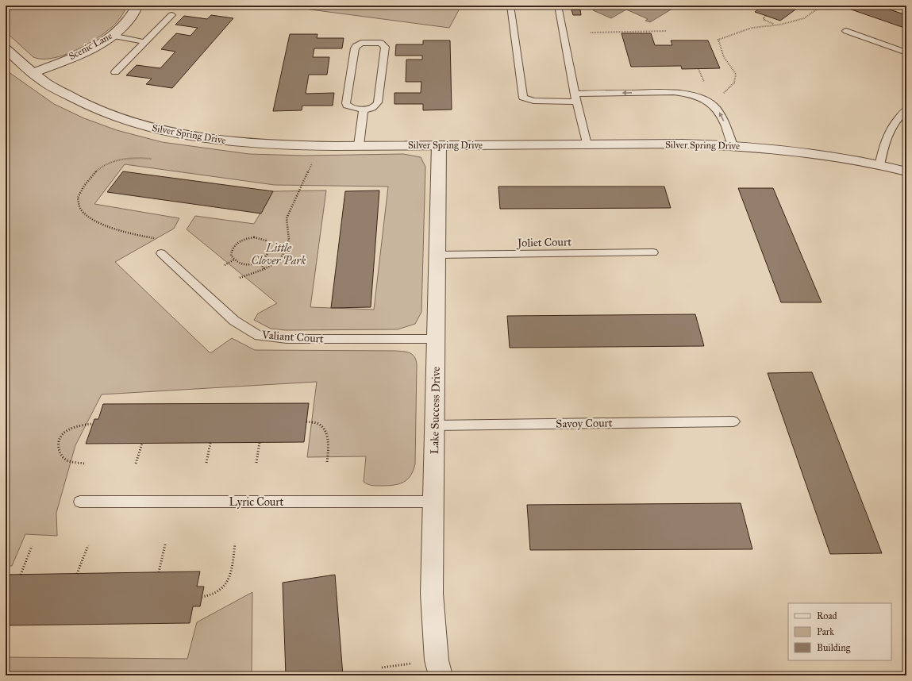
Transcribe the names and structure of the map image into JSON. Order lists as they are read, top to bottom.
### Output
{
  "streets": {
    "street": ["Scenic Lane", "Silver Spring Drive", "Lake Success Drive"],
    "lane": [
      "Joliet Court",
      "Valiant Court",
      "Savoy Court",
      "Lyric Court"
    ]
  },
  "crossings": [
    ["Scenic Lane", "Silver Spring Drive"],
    ["Silver Spring Drive", "Lake Success Drive"],
    ["Joliet Court", "Lake Success Drive"],
    ["Valiant Court", "Lake Success Drive"],
    ["Lake Success Drive", "Savoy Court"],
    ["Lake Success Drive", "Lyric Court"]
  ],
  "parks": ["Little Clover Park"],
  "legend": ["Road", "Park", "Building"]
}
